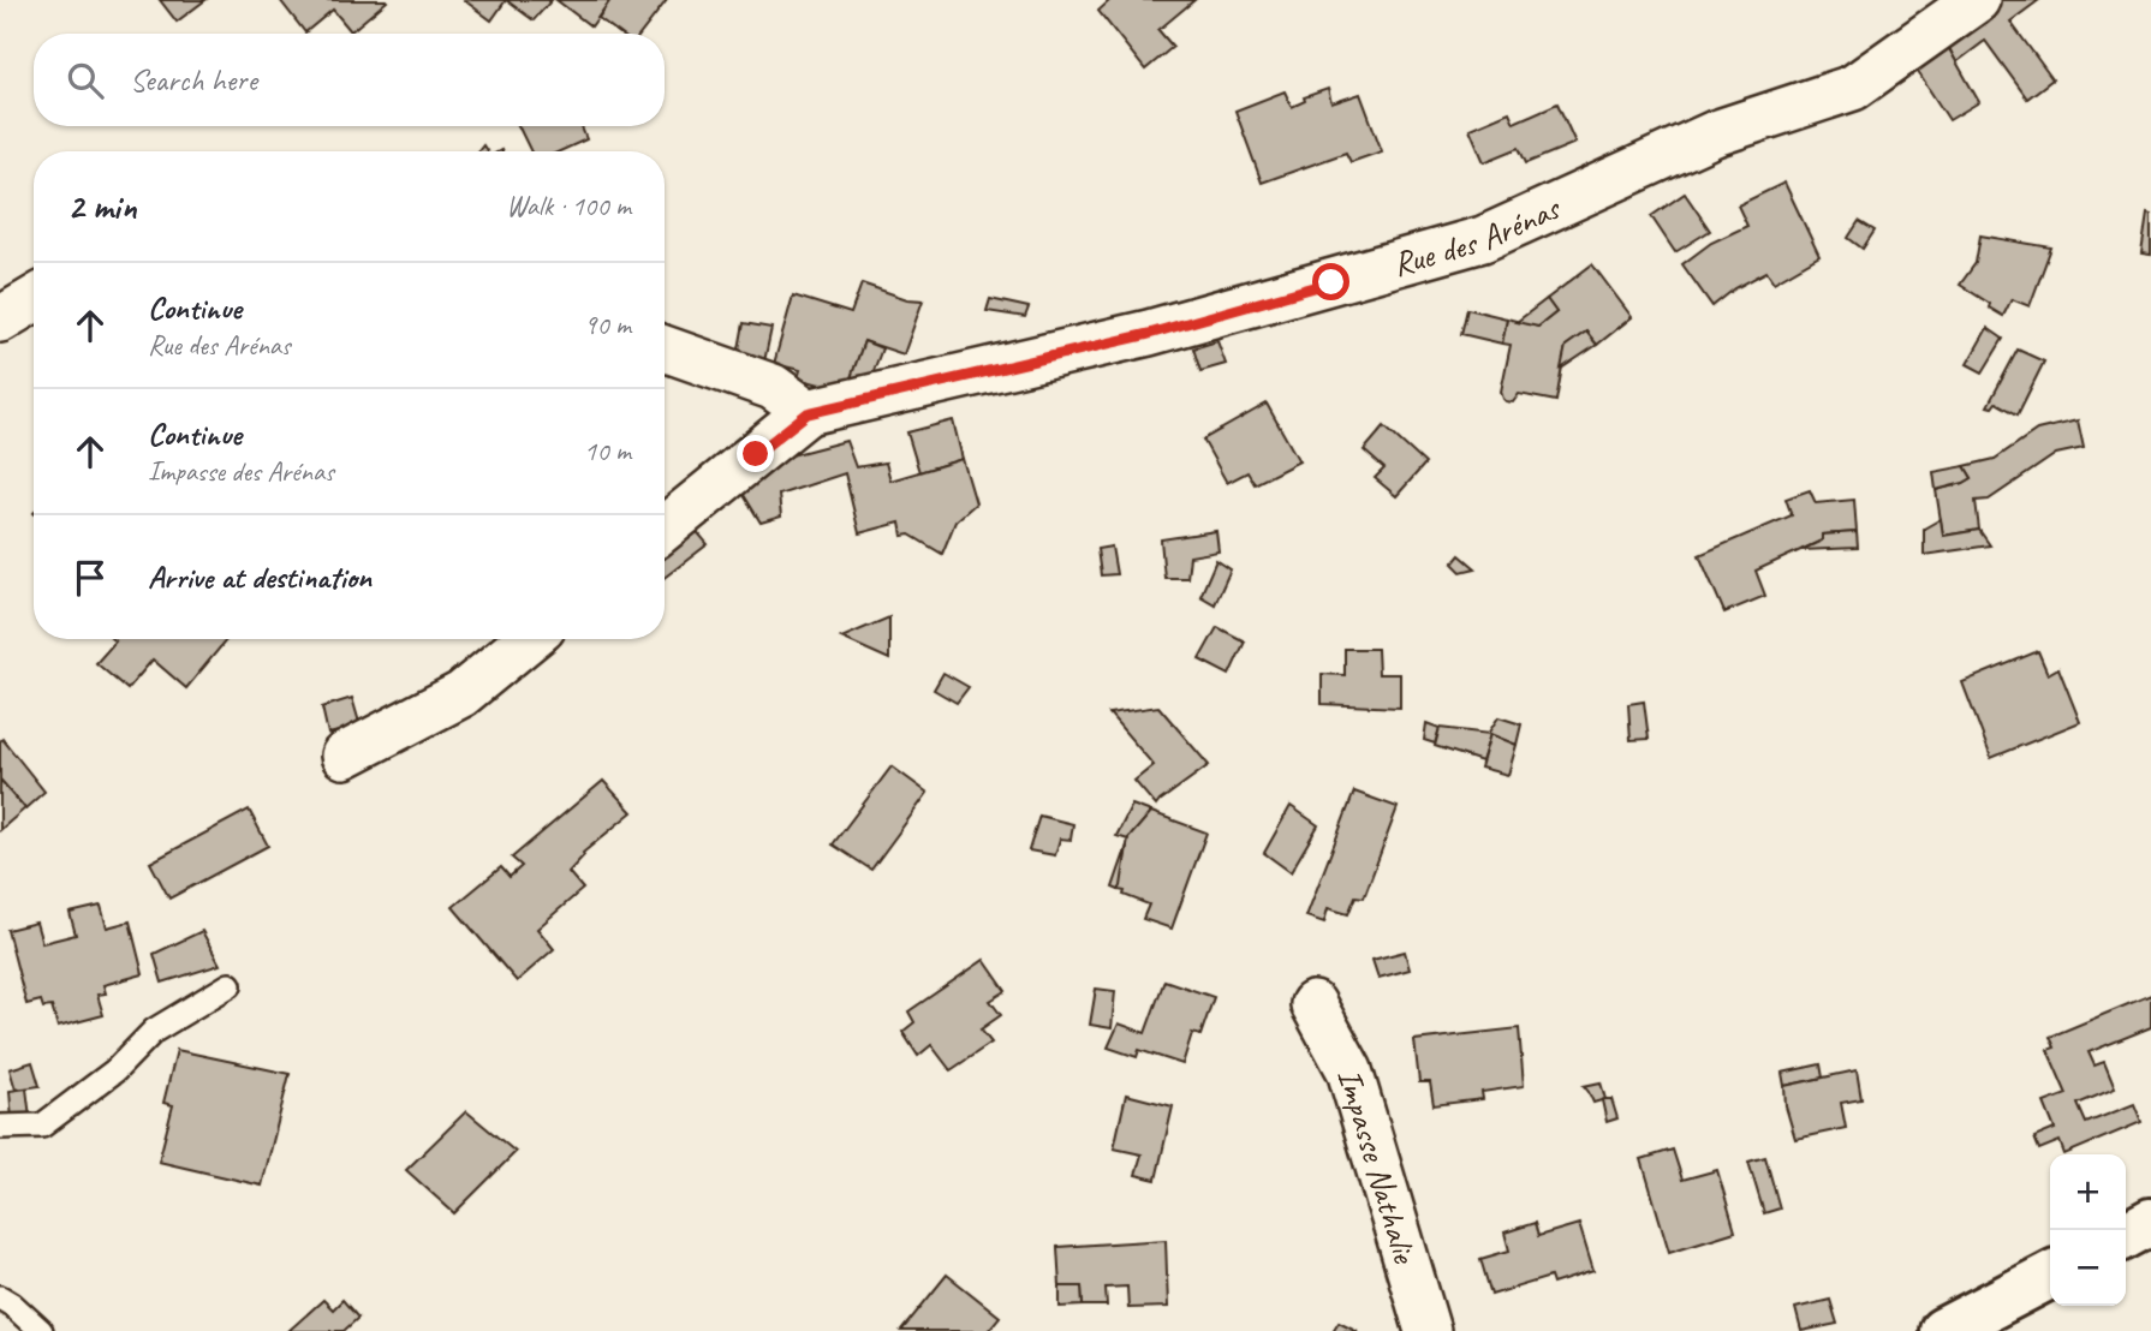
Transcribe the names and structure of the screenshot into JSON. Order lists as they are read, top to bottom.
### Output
{
  "streets": {
    "street": ["Rue des Arénas", "Impasse Nathalie"]
  },
  "page": {
    "search": "Search here",
    "heading": ["2 min", "Walk · 100 m"],
    "list": [
      ["Continue", "Rue des Arénas", "90 m"],
      ["Continue", "Impasse des Arénas", "10 m"],
      "Arrive at destination"
    ],
    "map_buttons": ["+", "−"]
  }
}
